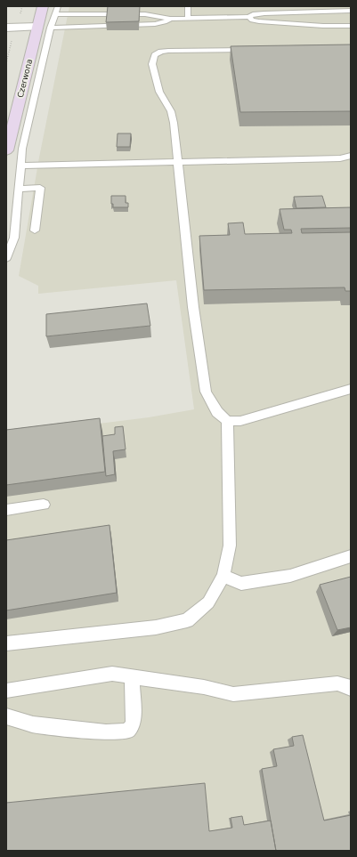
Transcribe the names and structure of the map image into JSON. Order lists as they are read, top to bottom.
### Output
{
  "streets": {
    "main road": ["Czerwona"]
  }
}
